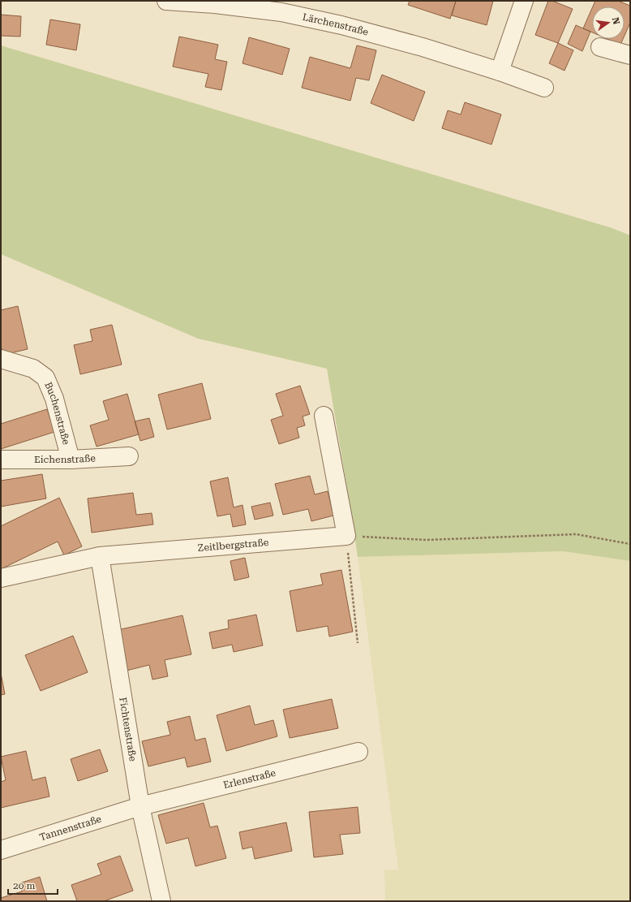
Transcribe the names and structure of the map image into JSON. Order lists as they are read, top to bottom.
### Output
{
  "streets": {
    "street": [
      "Lärchenstraße",
      "Buchenstraße",
      "Eichenstraße",
      "Zeitlbergstraße",
      "Fichtenstraße",
      "Erlenstraße",
      "Tannenstraße"
    ]
  },
  "crossings": [
    ["Buchenstraße", "Eichenstraße"],
    ["Zeitlbergstraße", "Fichtenstraße"],
    ["Fichtenstraße", "Erlenstraße"],
    ["Fichtenstraße", "Tannenstraße"],
    ["Erlenstraße", "Tannenstraße"]
  ],
  "scale_bar": "20 m",
  "north": "right"
}
